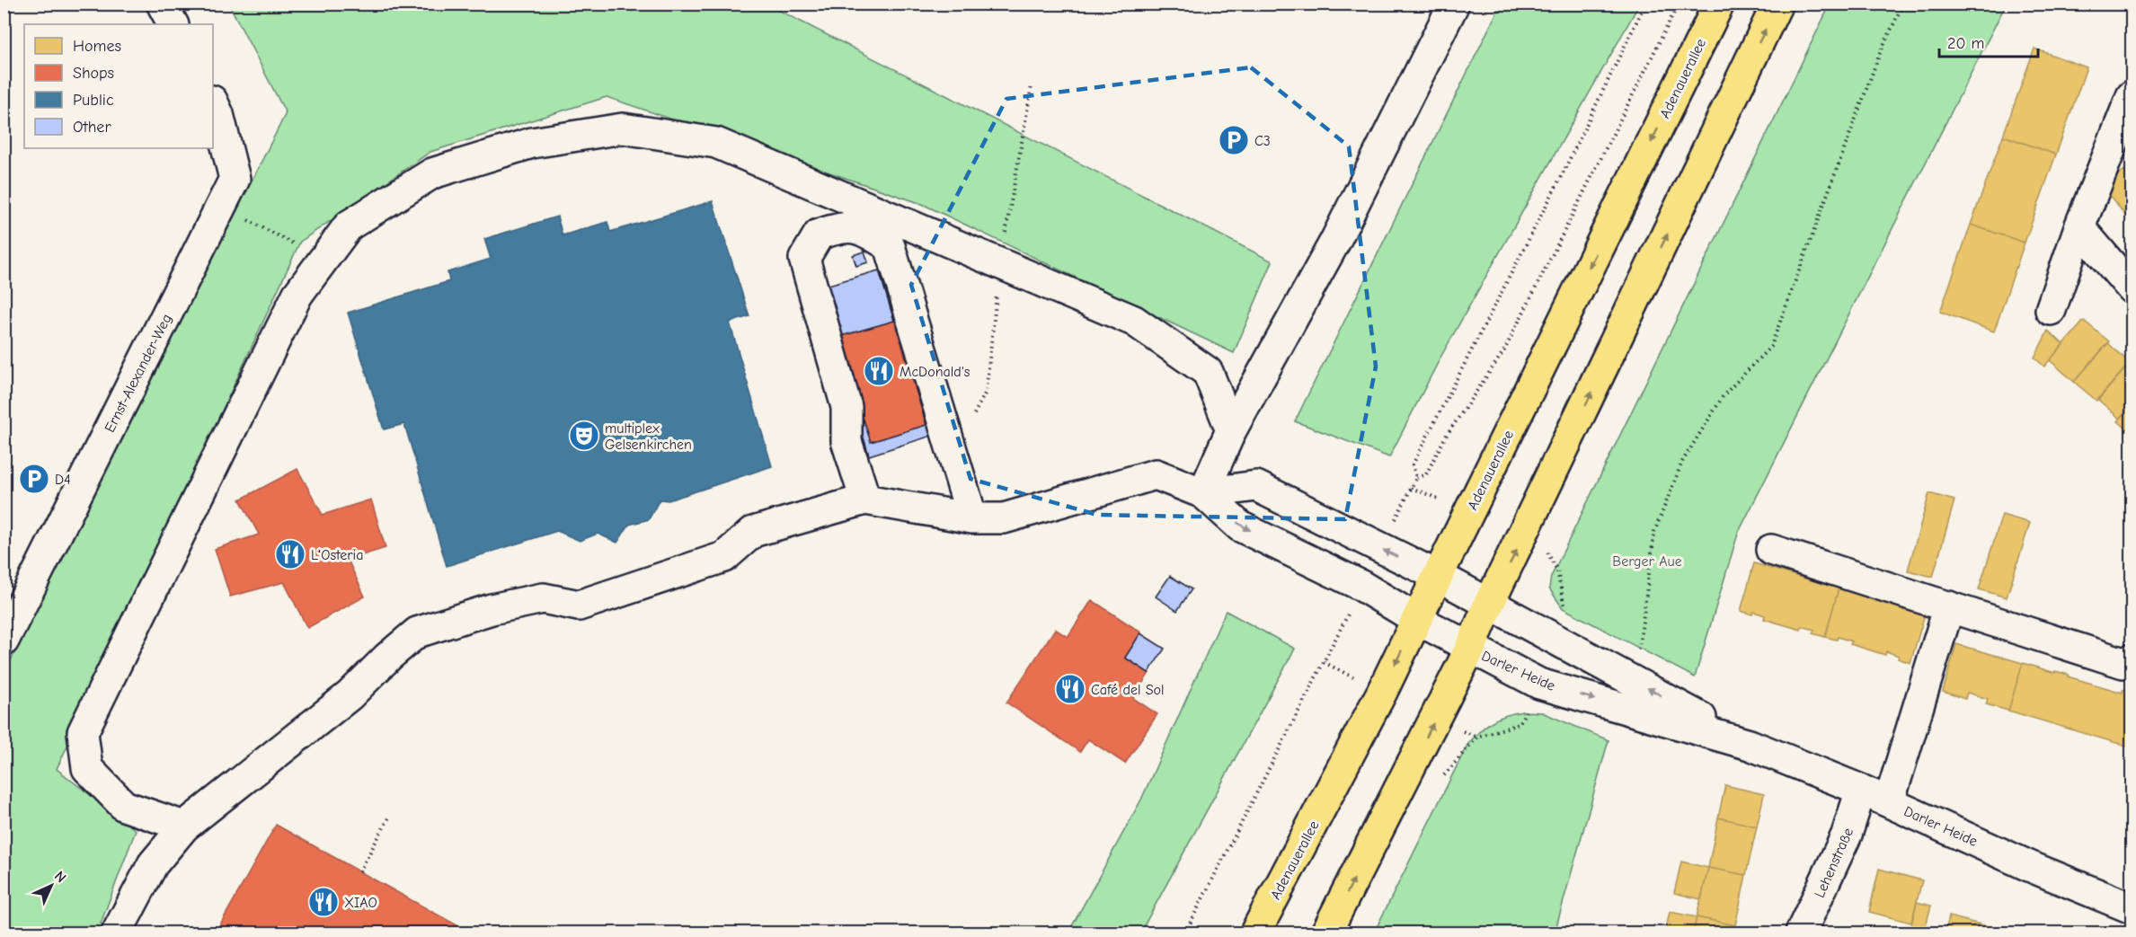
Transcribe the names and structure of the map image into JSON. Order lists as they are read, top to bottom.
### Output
{
  "streets": {
    "main road": ["Adenauerallee"],
    "street": ["Ernst-Alexander-Weg", "Darler Heide", "Lehenstraße"]
  },
  "crossings": [
    ["Adenauerallee", "Darler Heide"],
    ["Darler Heide", "Lehenstraße"]
  ],
  "parks": ["Berger Aue"],
  "places": {
    "parking": ["C3", "D4"],
    "restaurant": [
      "McDonald's",
      "L'Osteria",
      "Café del Sol",
      "XIAO"
    ],
    "theatre": ["multiplex Gelsenkirchen"]
  },
  "legend": [
    "Homes",
    "Shops",
    "Public",
    "Other"
  ],
  "scale_bar": "20 m",
  "north": "top right"
}
